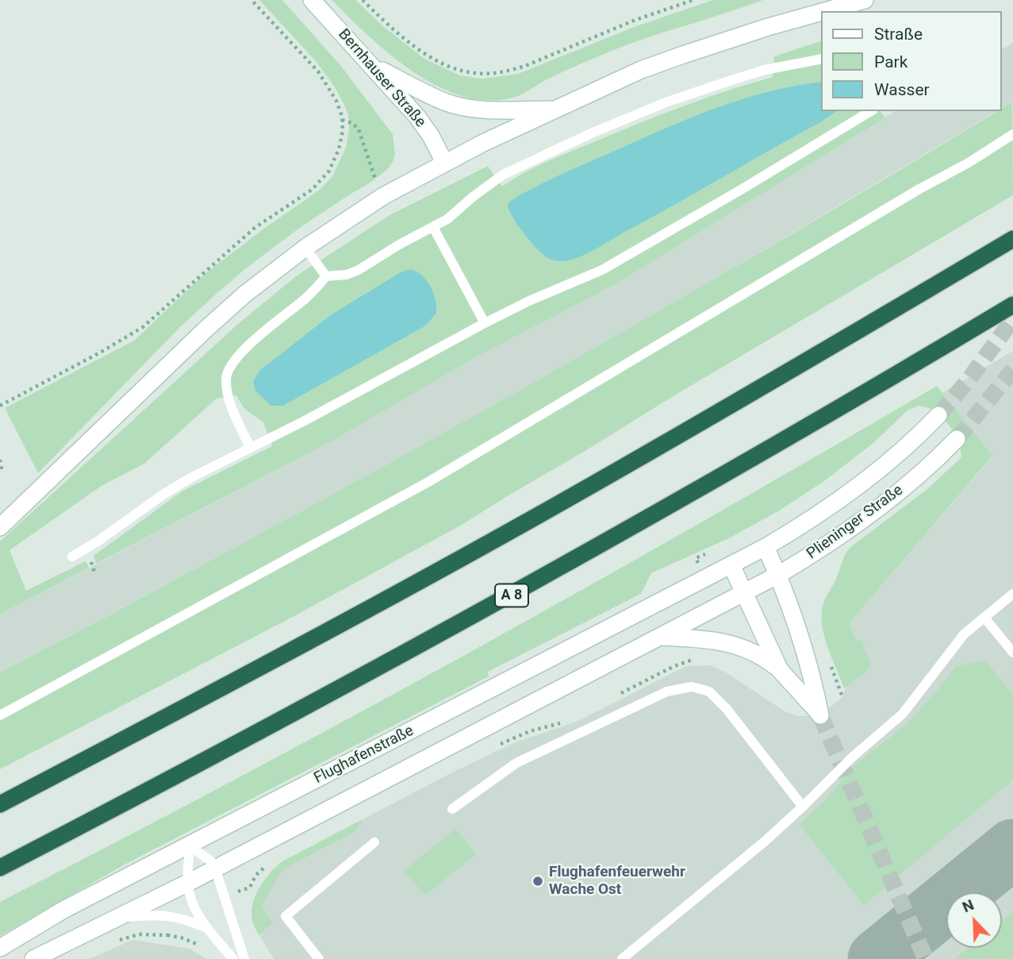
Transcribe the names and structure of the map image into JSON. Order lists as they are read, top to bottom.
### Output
{
  "streets": {
    "highway": ["A 8"],
    "main road": ["Bernhauser Straße", "Plieninger Straße", "Flughafenstraße"]
  },
  "crossings": [
    ["Plieninger Straße", "Flughafenstraße"]
  ],
  "places": ["Flughafenfeuerwehr Wache Ost"],
  "legend": ["Straße", "Park", "Wasser"],
  "north": "top left"
}
